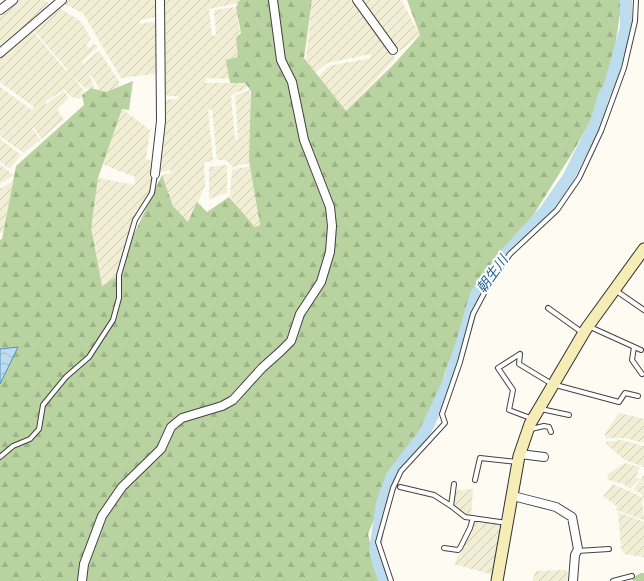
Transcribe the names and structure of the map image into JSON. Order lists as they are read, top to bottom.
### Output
{
  "water": ["朝生川"]
}
